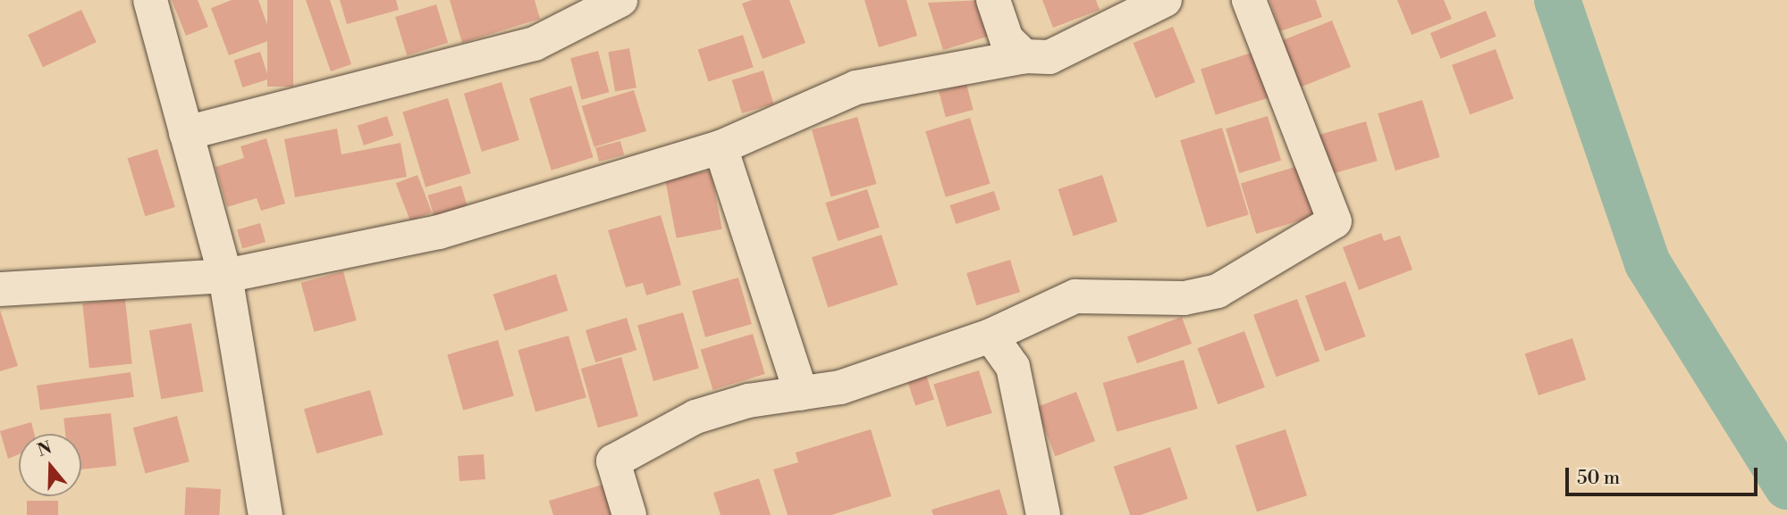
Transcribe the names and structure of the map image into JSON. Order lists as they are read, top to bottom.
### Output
{
  "scale_bar": "50 m",
  "north": "top"
}
